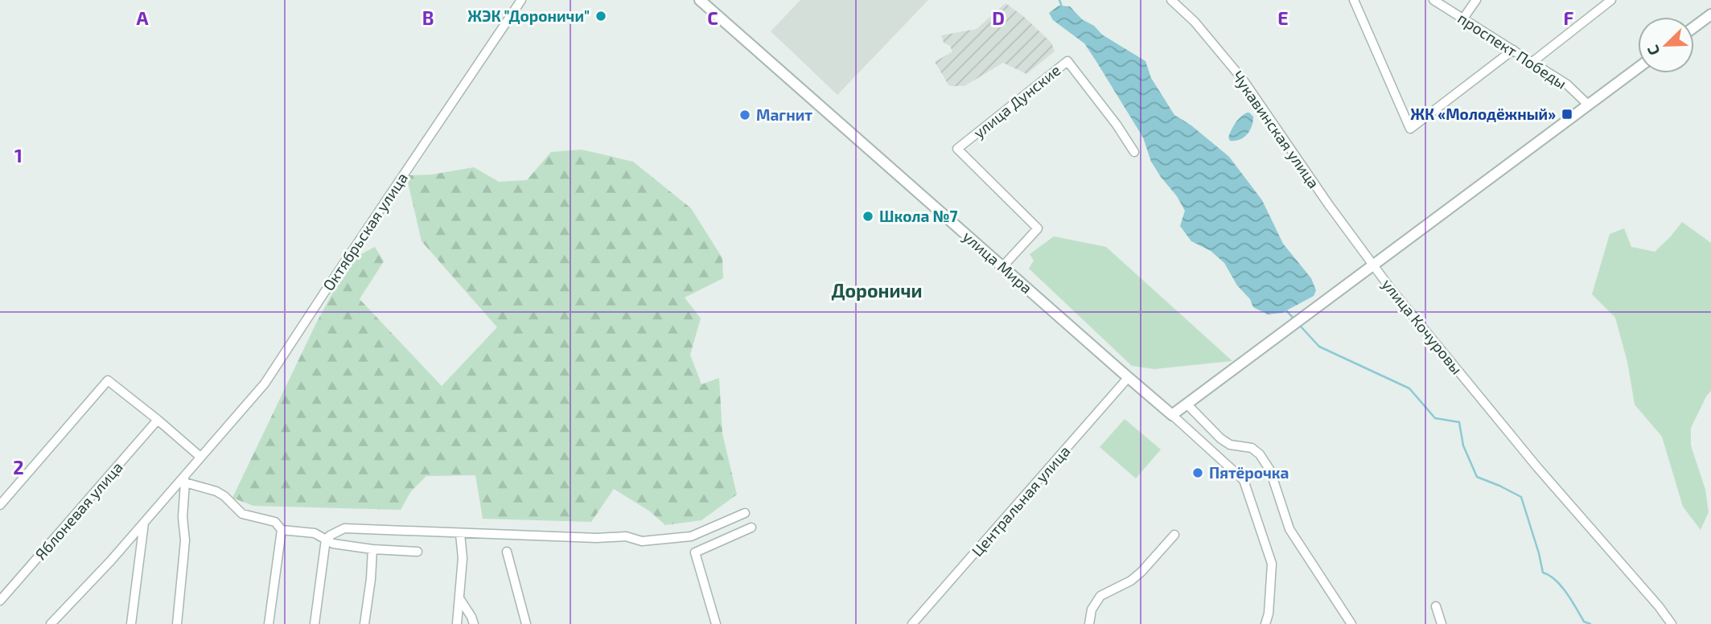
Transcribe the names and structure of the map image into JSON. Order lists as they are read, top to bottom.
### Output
{
  "streets": {
    "street": [
      "проспект Победы",
      "улица Дунские",
      "Чукавинская улица",
      "Октябрьская улица",
      "улица Мира",
      "улица Кочуровы",
      "Центральная улица",
      "Яблоневая улица"
    ]
  },
  "crossings": [
    ["проспект Победы", "улица Кочуровы"],
    ["улица Дунские", "улица Мира"],
    ["Чукавинская улица", "улица Кочуровы"],
    ["улица Мира", "Центральная улица"]
  ],
  "districts": ["Дороничи"],
  "places": {
    "other": [
      "ЖЭК \"Дороничи\"",
      "Магнит",
      "Школа №7",
      "Пятёрочка"
    ],
    "transit": ["ЖК «Молодёжный»"]
  },
  "north": "bottom left",
  "grid": {
    "columns": [
      "A",
      "B",
      "C",
      "D",
      "E",
      "F"
    ],
    "rows": ["1", "2"]
  }
}
